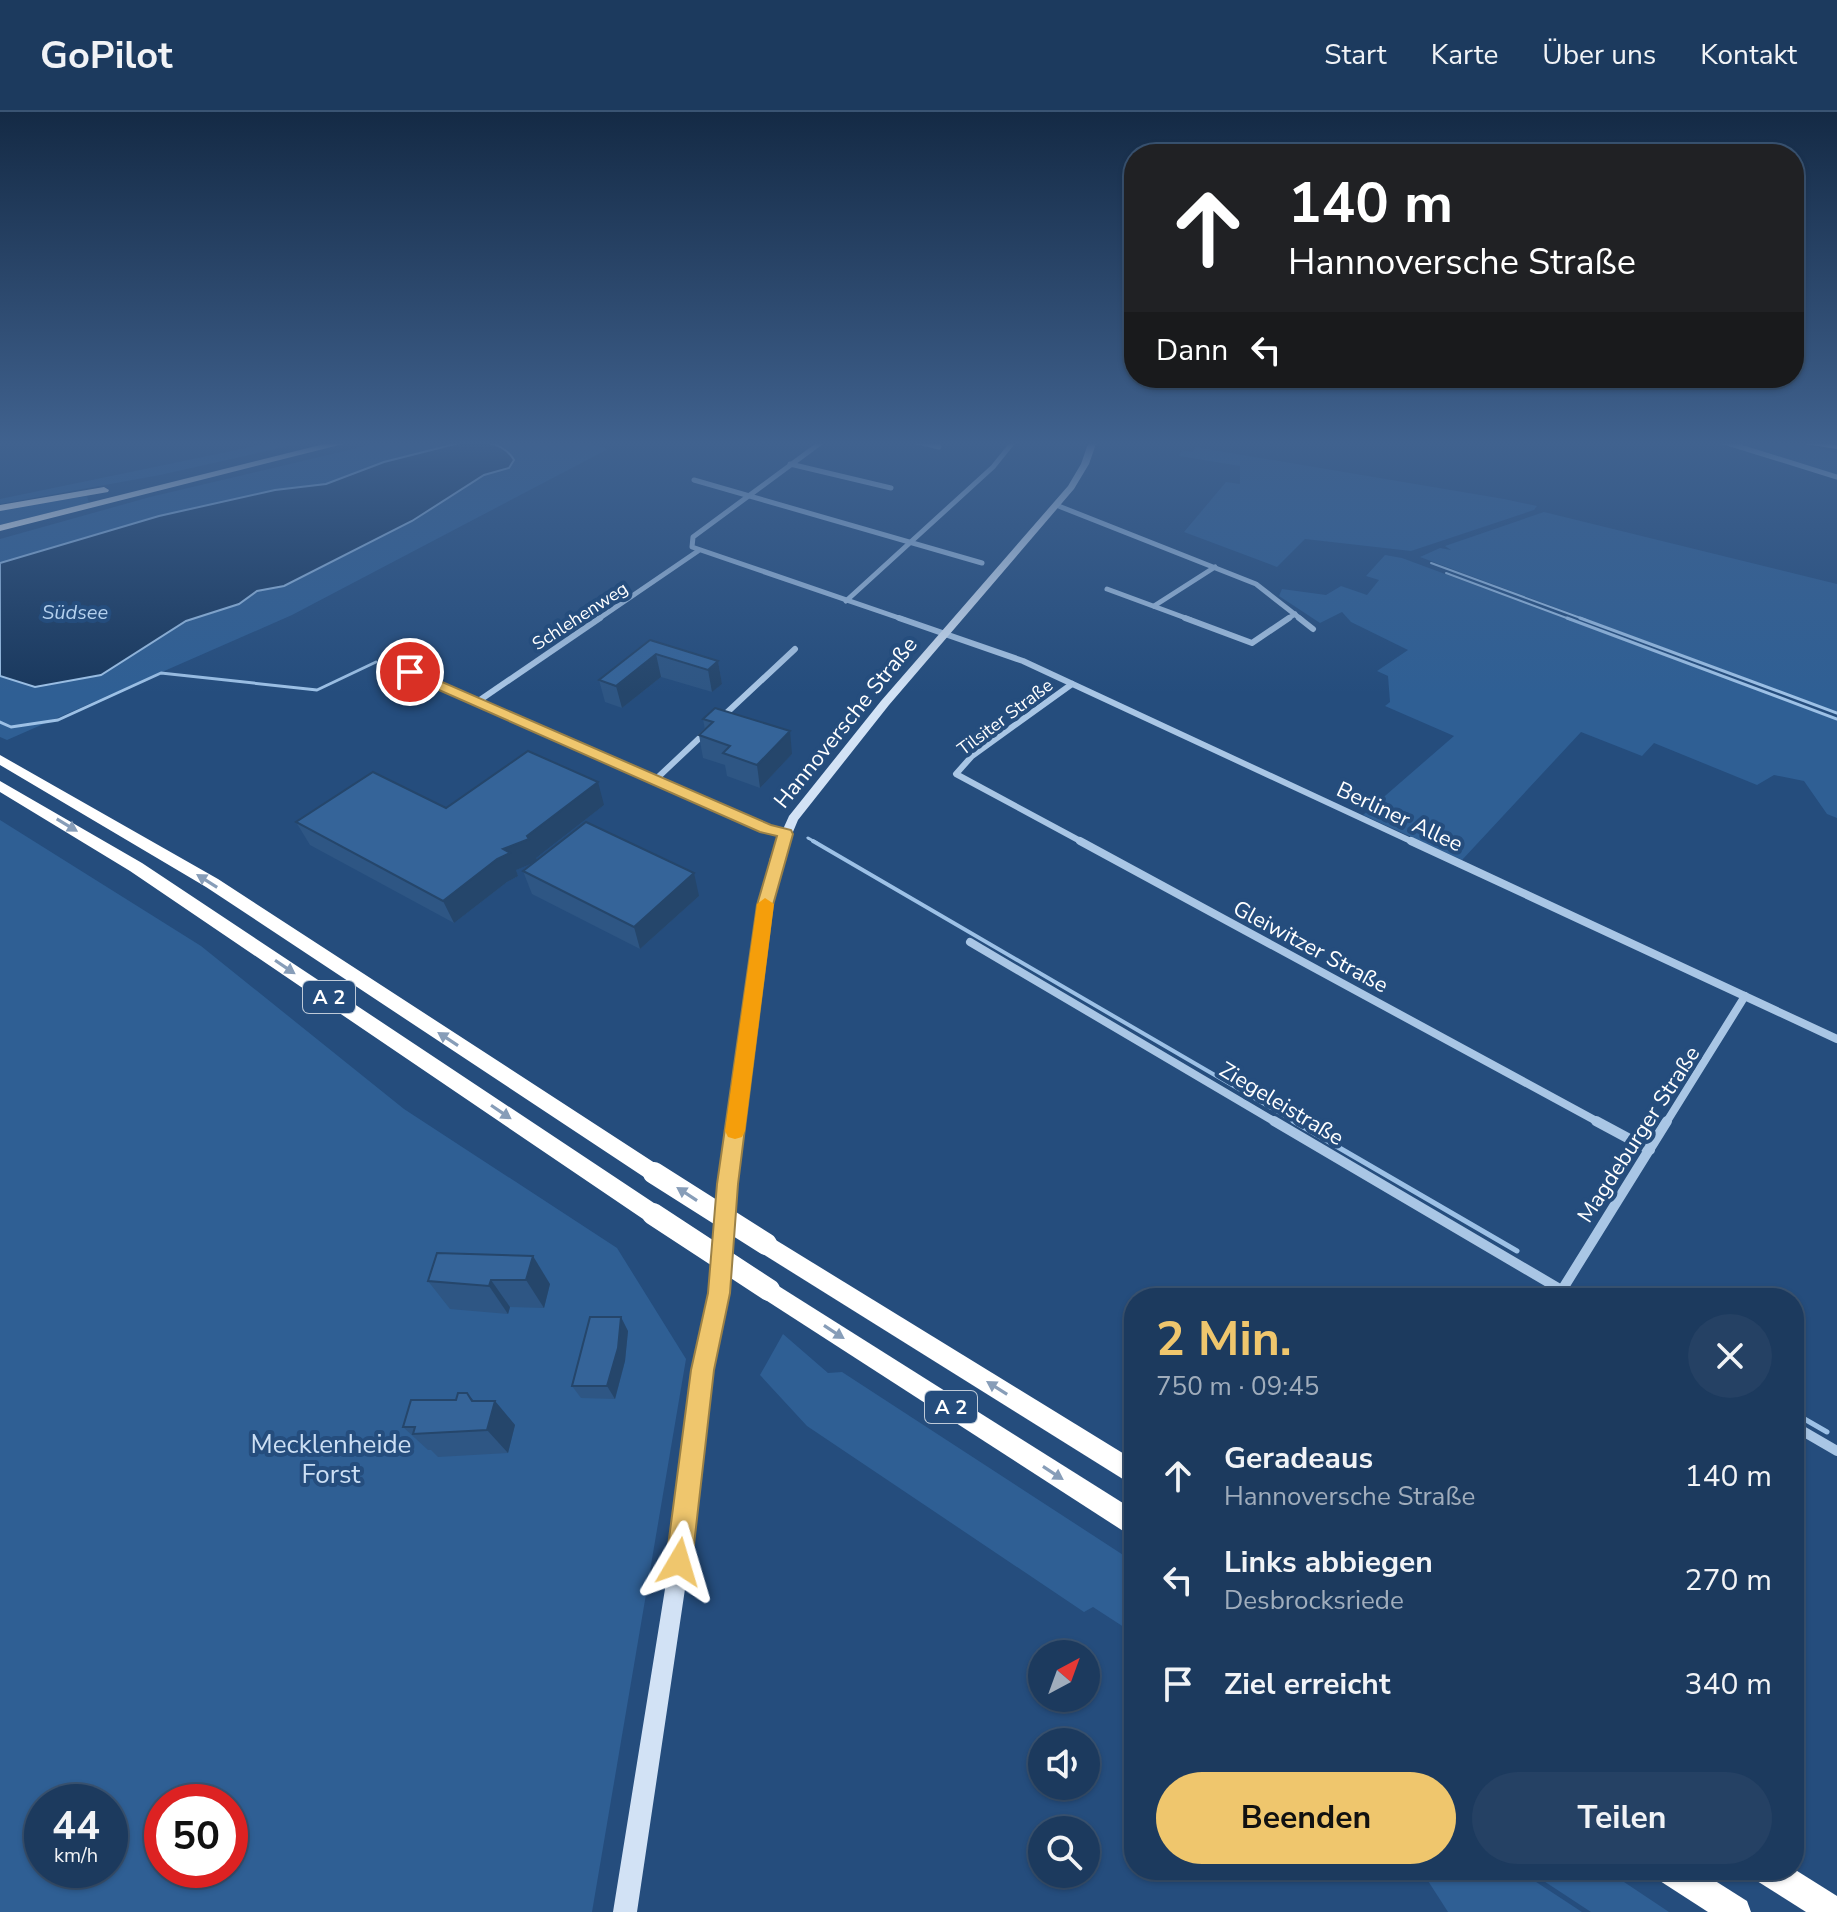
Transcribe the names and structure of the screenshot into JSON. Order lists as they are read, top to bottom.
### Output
{
  "streets": {
    "highway": ["A 2"],
    "main road": ["Hannoversche Straße"],
    "street": [
      "Schlehenweg",
      "Tilsiter Straße",
      "Berliner Allee",
      "Gleiwitzer Straße",
      "Ziegeleistraße",
      "Magdeburger Straße"
    ]
  },
  "crossings": [
    ["Schlehenweg", "Berliner Allee"],
    ["Tilsiter Straße", "Berliner Allee"],
    ["Tilsiter Straße", "Gleiwitzer Straße"],
    ["Hannoversche Straße", "Berliner Allee"],
    ["Berliner Allee", "Magdeburger Straße"],
    ["Gleiwitzer Straße", "Magdeburger Straße"]
  ],
  "water": ["Südsee"],
  "parks": ["Mecklenheide Forst"],
  "north": "top right",
  "page": {
    "header": "GoPilot",
    "nav": [
      "Start",
      "Karte",
      "Über uns",
      "Kontakt"
    ],
    "turn": ["140 m", "Hannoversche Straße"],
    "then": "Dann",
    "heading": ["2 Min.", "750 m · 09:45"],
    "list": [
      {
        "name": "Geradeaus",
        "note": "Hannoversche Straße",
        "value": "140 m"
      },
      {
        "name": "Links abbiegen",
        "note": "Desbrocksriede",
        "value": "270 m"
      },
      {
        "name": "Ziel erreicht",
        "value": "340 m"
      }
    ],
    "buttons": ["Beenden", "Teilen"],
    "speed": "44 km/h",
    "limit": "50"
  }
}
